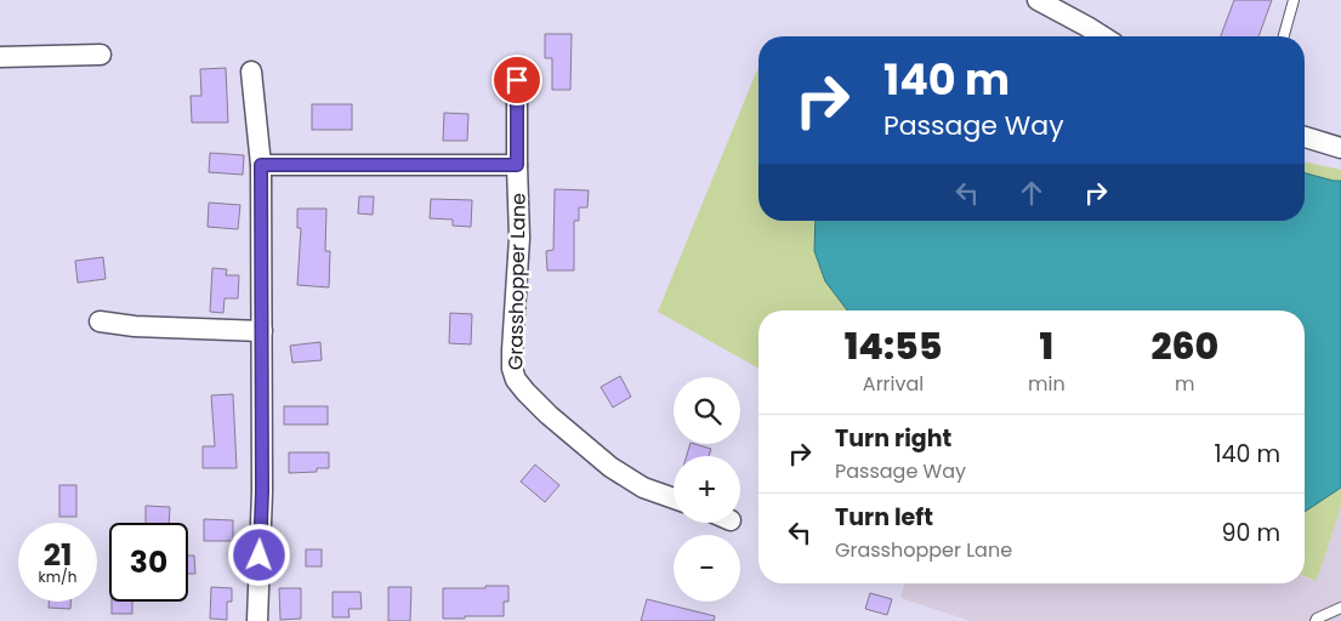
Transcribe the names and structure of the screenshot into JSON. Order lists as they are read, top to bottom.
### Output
{
  "streets": {
    "street": ["Grasshopper Lane"]
  },
  "page": {
    "turn": ["140 m", "Passage Way"],
    "eta": [
      "14:55",
      "Arrival",
      "1",
      "min",
      "260",
      "m"
    ],
    "map_buttons": ["+", "−"],
    "list": [
      {
        "name": "Turn right",
        "note": "Passage Way",
        "value": "140 m"
      },
      {
        "name": "Turn left",
        "note": "Grasshopper Lane",
        "value": "90 m"
      }
    ],
    "speed": "21 km/h",
    "limit": "30"
  }
}
